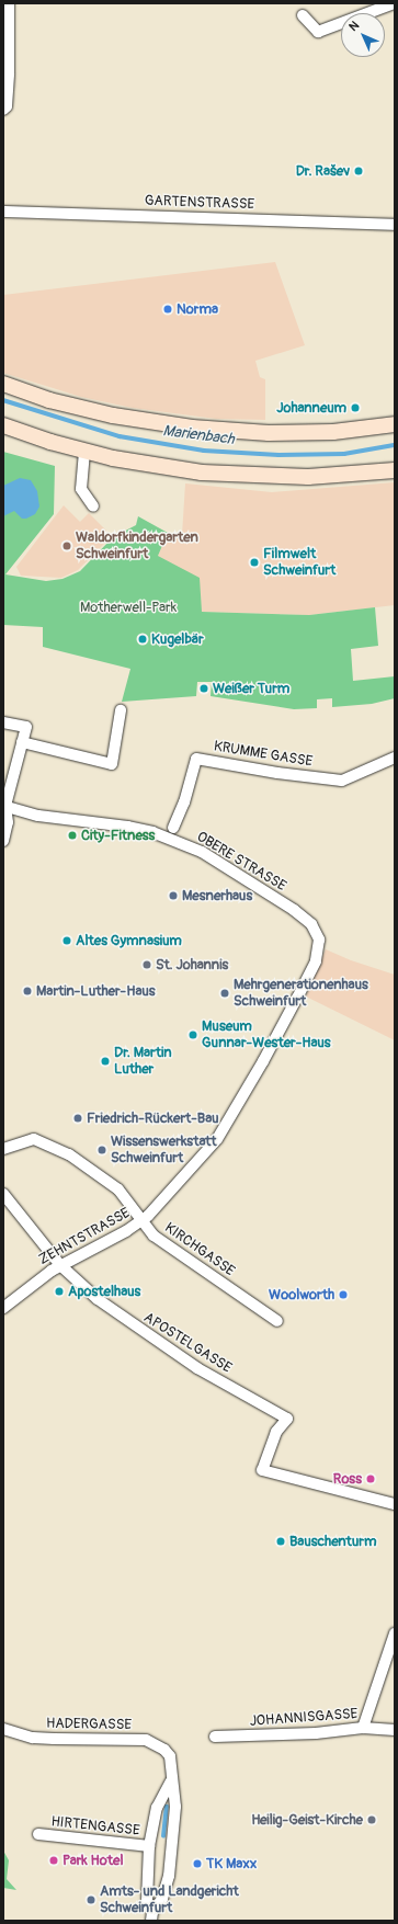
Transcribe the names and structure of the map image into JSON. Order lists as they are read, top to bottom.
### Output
{
  "streets": {
    "street": [
      "GARTENSTRASSE",
      "KRUMME GASSE",
      "OBERE STRASSE",
      "ZEHNTSTRASSE",
      "KIRCHGASSE",
      "APOSTELGASSE",
      "JOHANNISGASSE",
      "HADERGASSE",
      "HIRTENGASSE"
    ]
  },
  "crossings": [
    ["OBERE STRASSE", "ZEHNTSTRASSE"],
    ["ZEHNTSTRASSE", "KIRCHGASSE"],
    ["ZEHNTSTRASSE", "APOSTELGASSE"]
  ],
  "water": ["Marienbach"],
  "parks": ["Motherwell-Park"],
  "places": [
    "Dr. Rašev",
    "Norma",
    "Johanneum",
    "Waldorfkindergarten Schweinfurt",
    "Filmwelt Schweinfurt",
    "Kugelbär",
    "Weißer Turm",
    "City-Fitness",
    "Mesnerhaus",
    "Altes Gymnasium",
    "St. Johannis",
    "Martin-Luther-Haus",
    "Mehrgenerationenhaus Schweinfurt",
    "Museum Gunnar-Wester-Haus",
    "Dr. Martin Luther",
    "Friedrich-Rückert-Bau",
    "Wissenswerkstatt Schweinfurt",
    "Apostelhaus",
    "Woolworth",
    "Ross",
    "Bauschenturm",
    "Heilig-Geist-Kirche",
    "Park Hotel",
    "TK Maxx",
    "Amts- und Landgericht Schweinfurt"
  ],
  "north": "top left"
}
